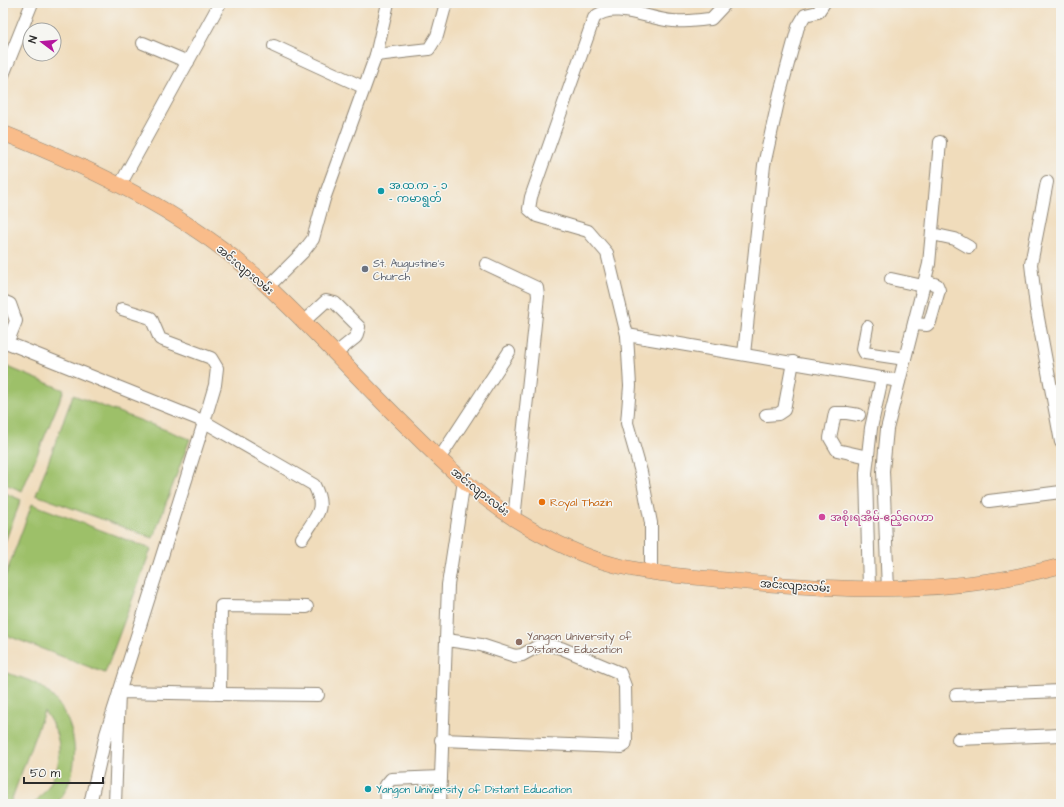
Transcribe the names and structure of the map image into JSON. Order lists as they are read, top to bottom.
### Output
{
  "streets": {
    "main road": ["အင်းလျားလမ်း"]
  },
  "places": [
    "အ.ထ.က - ၁ - ကမာရွတ်",
    "St. Augustine's Church",
    "Royal Thazin",
    "အစိုးရအိမ်-ဧည့်ဂေဟာ",
    "Yangon University of Distance Education",
    "Yangon University of Distant Education"
  ],
  "scale_bar": "50 m",
  "north": "left"
}
